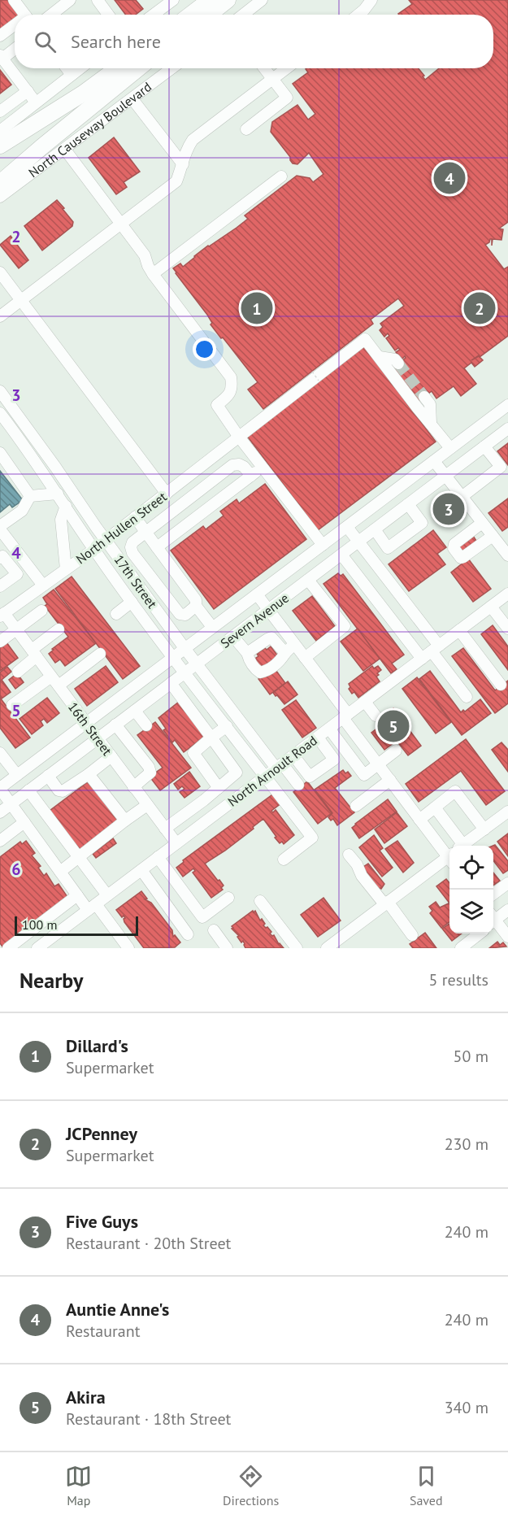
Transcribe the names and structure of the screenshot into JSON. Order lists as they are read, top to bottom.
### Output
{
  "streets": {
    "highway": ["North Causeway Boulevard"],
    "street": [
      "North Hullen Street",
      "17th Street",
      "Severn Avenue",
      "16th Street",
      "North Arnoult Road"
    ]
  },
  "crossings": [
    ["North Hullen Street", "17th Street"],
    ["North Hullen Street", "16th Street"],
    ["17th Street", "Severn Avenue"],
    ["17th Street", "North Arnoult Road"],
    ["Severn Avenue", "16th Street"],
    ["16th Street", "North Arnoult Road"]
  ],
  "scale_bar": "100 m",
  "page": {
    "search": "Search here",
    "pins": [
      "4",
      "1",
      "2",
      "3",
      "5"
    ],
    "scale": "100 m",
    "heading": ["Nearby", "5 results"],
    "list": [
      {
        "mark": "1",
        "name": "Dillard's",
        "note": "Supermarket",
        "value": "50 m"
      },
      {
        "mark": "2",
        "name": "JCPenney",
        "note": "Supermarket",
        "value": "230 m"
      },
      {
        "mark": "3",
        "name": "Five Guys",
        "note": "Restaurant · 20th Street",
        "value": "240 m"
      },
      {
        "mark": "4",
        "name": "Auntie Anne's",
        "note": "Restaurant",
        "value": "240 m"
      },
      {
        "mark": "5",
        "name": "Akira",
        "note": "Restaurant · 18th Street",
        "value": "340 m"
      }
    ],
    "nav": ["Map", "Directions", "Saved"]
  },
  "grid": {
    "rows": [
      "2",
      "3",
      "4",
      "5",
      "6"
    ]
  }
}
